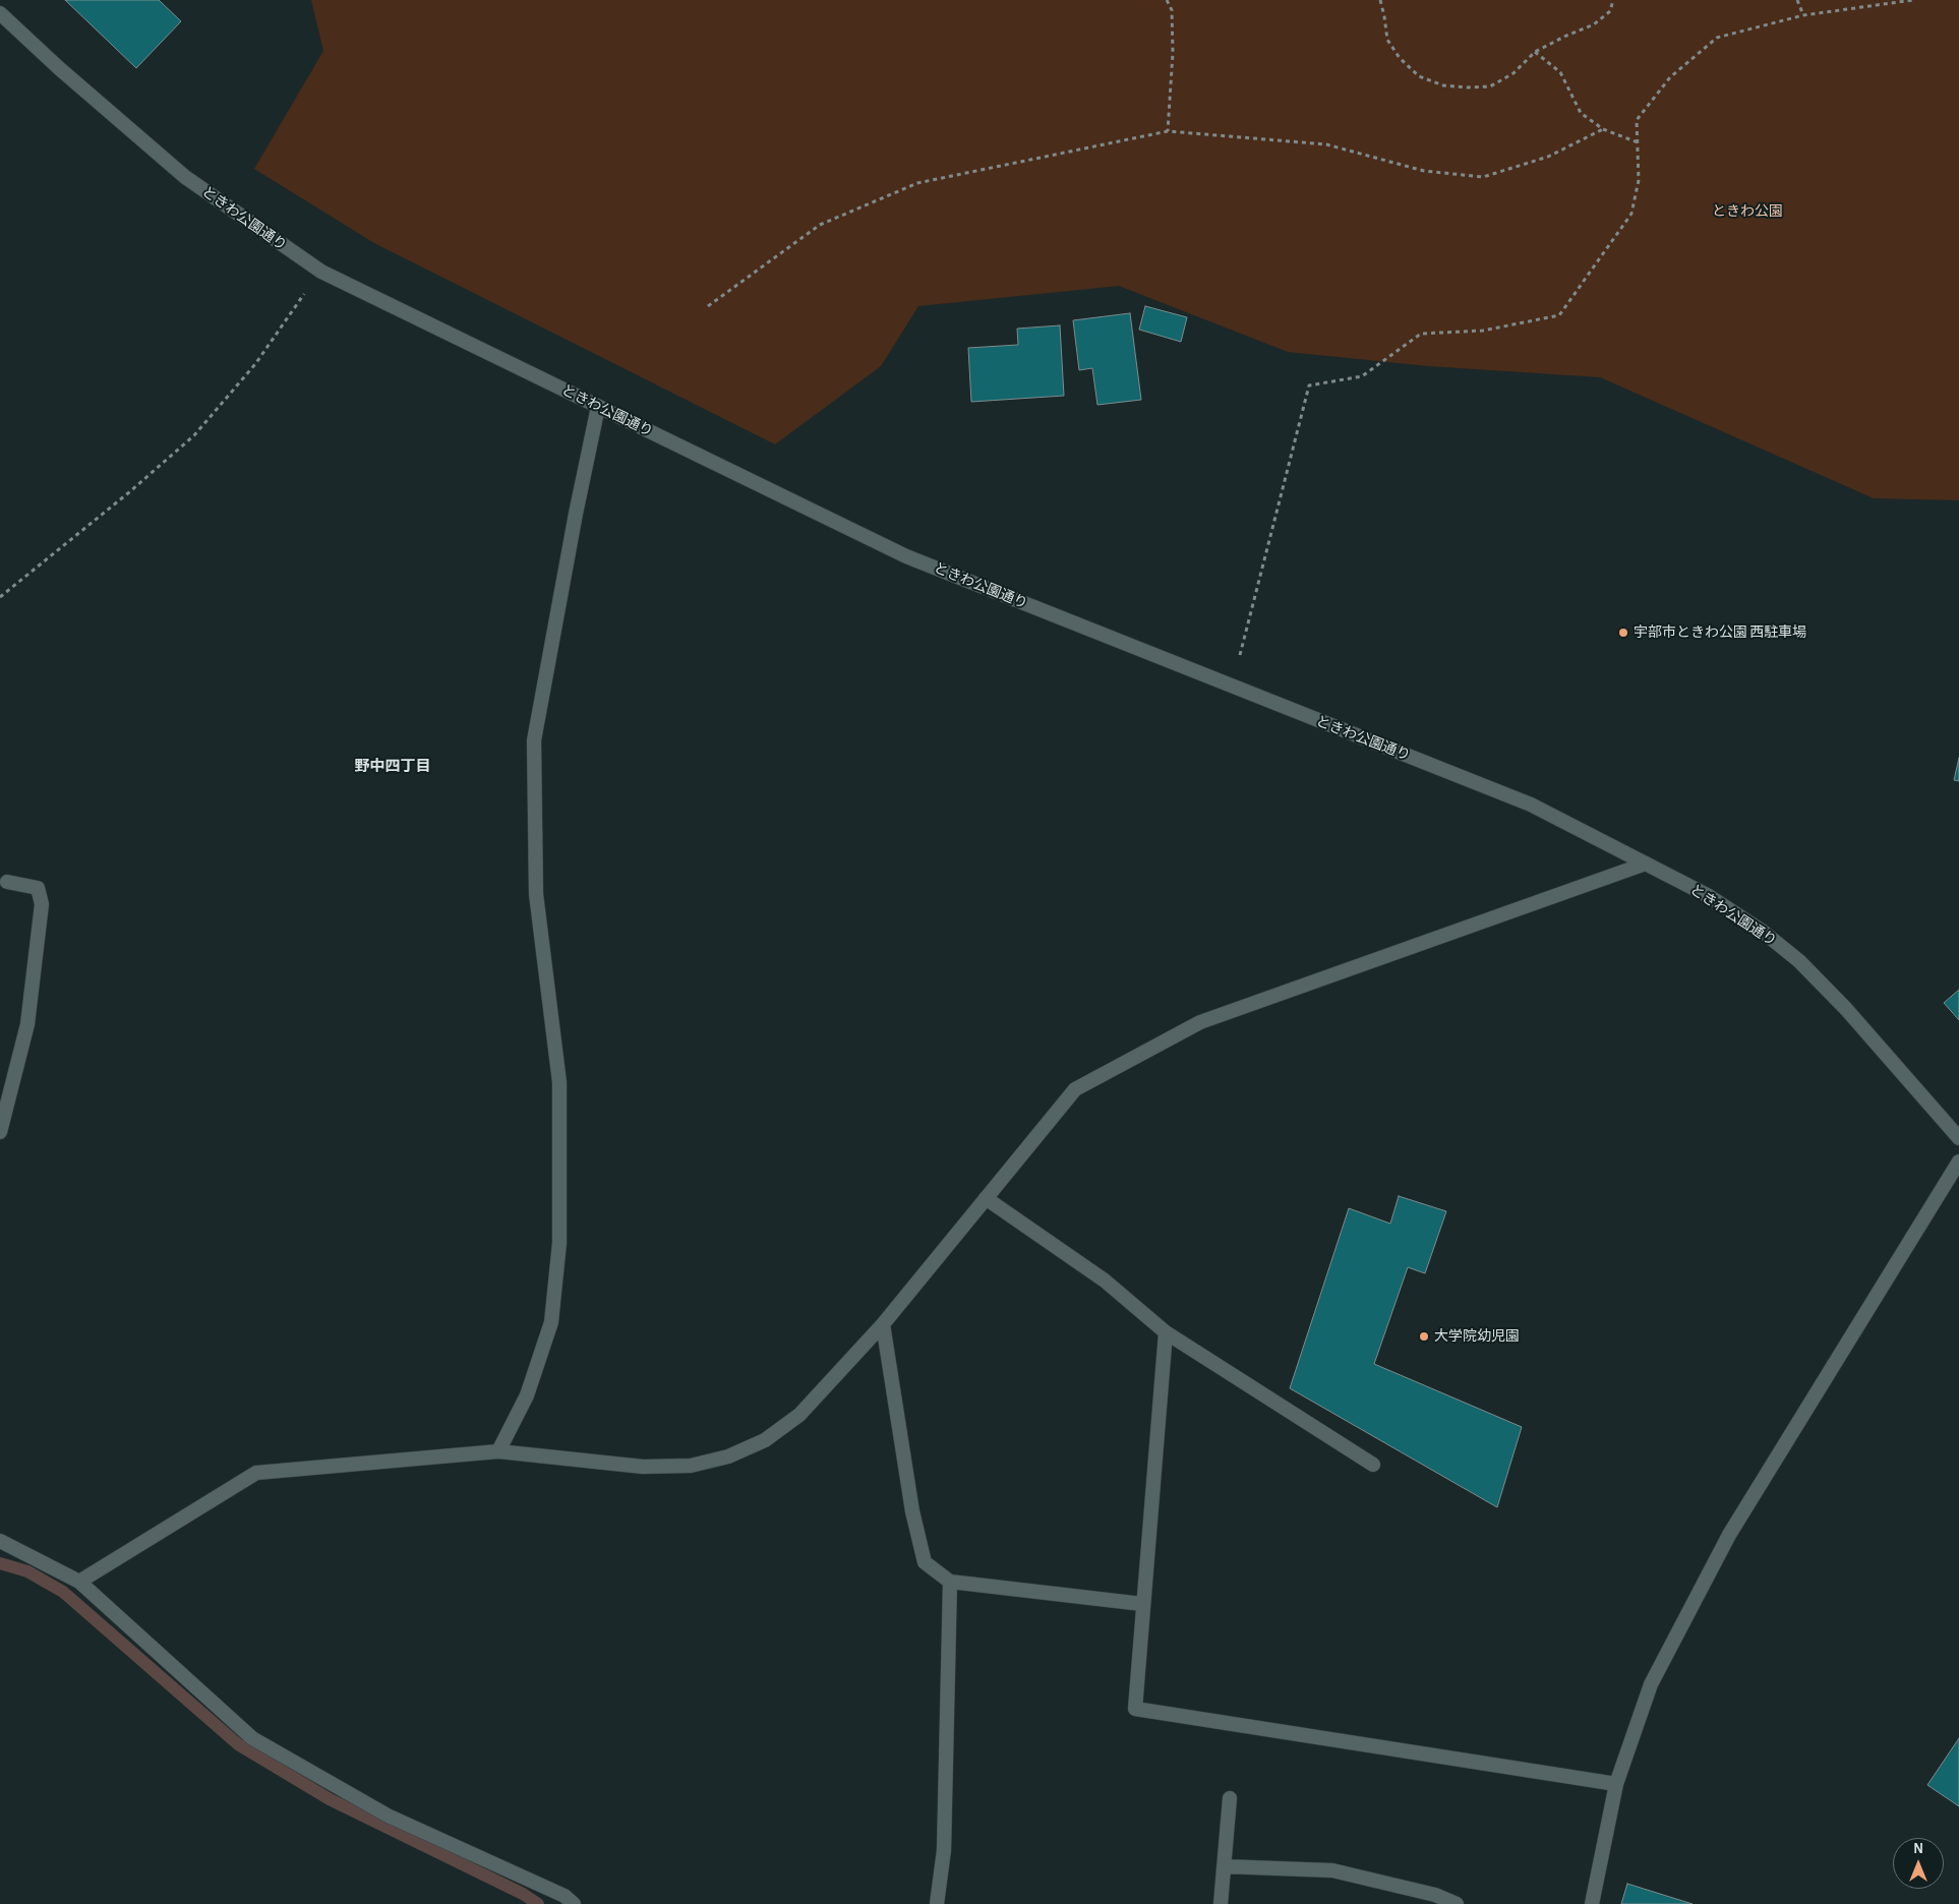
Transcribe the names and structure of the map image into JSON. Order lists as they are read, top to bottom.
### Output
{
  "streets": {
    "street": ["ときわ公園通り"]
  },
  "districts": ["野中四丁目"],
  "parks": ["ときわ公園"],
  "places": ["宇部市ときわ公園 西駐車場", "大学院幼児園"],
  "north": "top"
}
